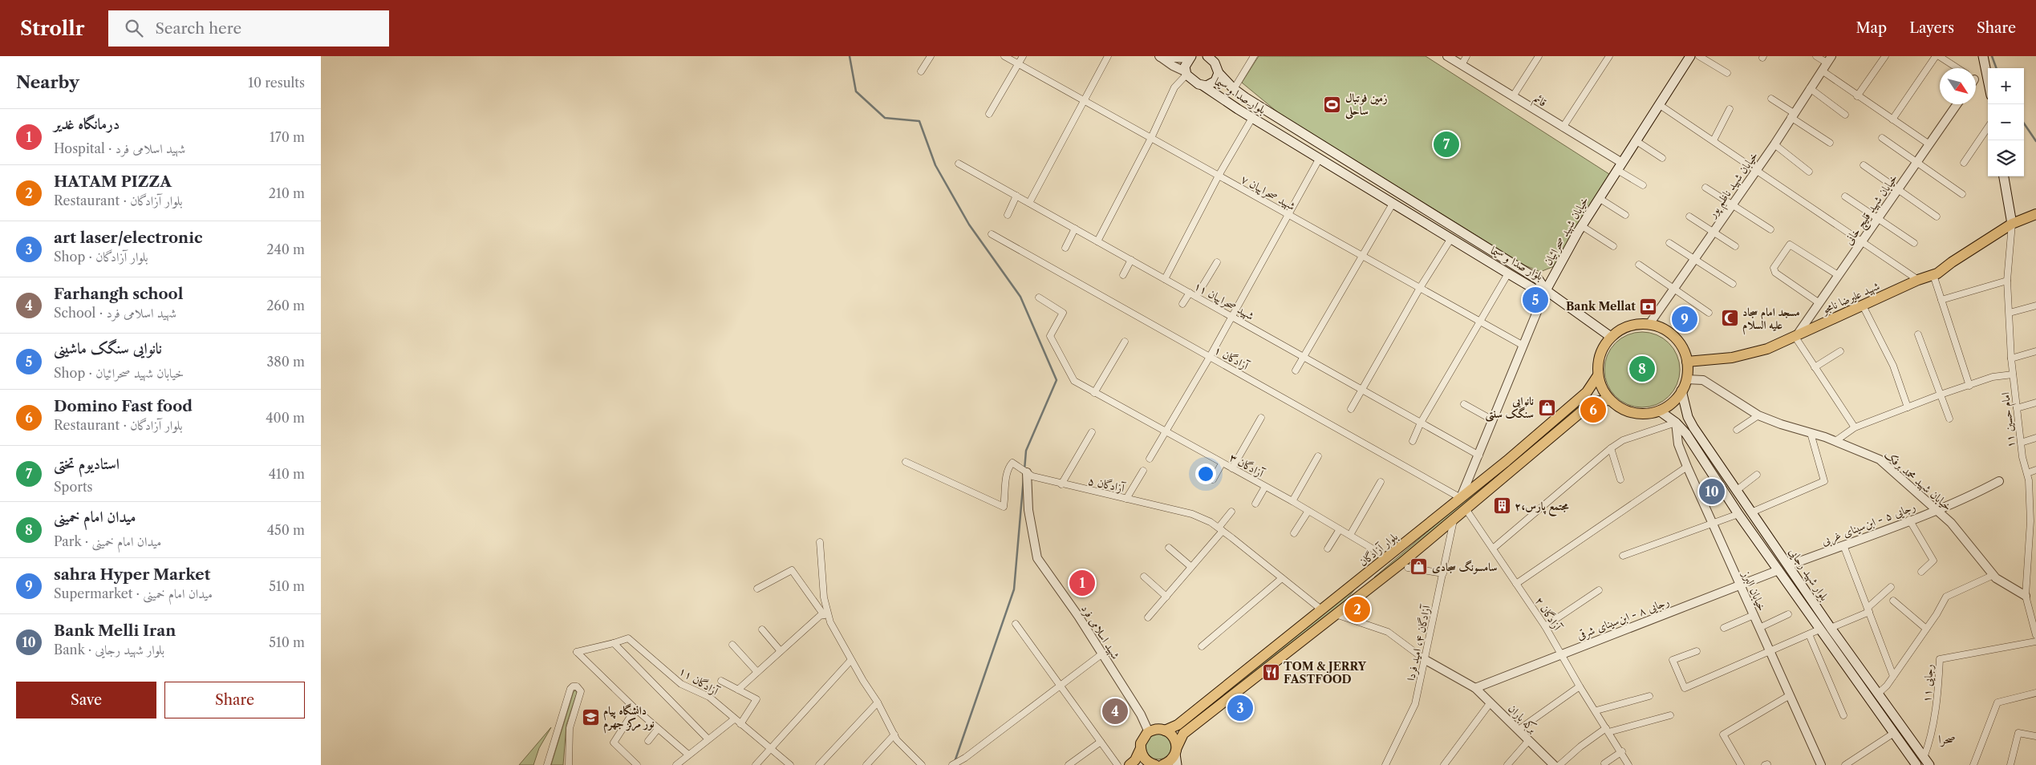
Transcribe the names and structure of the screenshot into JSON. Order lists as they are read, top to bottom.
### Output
{
  "streets": {
    "main road": [
      "بلوار صدا و سیما",
      "خیابان شهید صحرائیان",
      "شهید علیرضا نامجو",
      "بلوار آزادگان",
      "بلوار شهید رجایی"
    ],
    "street": [
      "قائم",
      "خیابان شهید ناظم پور",
      "شهید صحراییان ۷",
      "خیابان شهید قلیچ خانی",
      "شهید صحراییان ۱۱",
      "آزادگان ۱",
      "امام حسین ۱۱",
      "آزادگان ۳",
      "خیابان شهید محمد برفک",
      "آزادگان ۵",
      "رجایی ۵ - ابن‌سینای غربی",
      "خیابان البرز",
      "آزادگان ۲",
      "رجایی ۸ - ابن‌سینای شرقی",
      "شهید اسلامی فرد",
      "آزادگان ۴، امید فردا",
      "آزادگان ۱۱",
      "رجایی ۱۱",
      "برکه باران"
    ]
  },
  "crossings": [
    ["بلوار صدا و سیما", "خیابان شهید صحرائیان"],
    ["قائم", "خیابان شهید صحرائیان"],
    ["خیابان شهید ناظم پور", "شهید علیرضا نامجو"],
    ["خیابان شهید ناظم پور", "خیابان شهید محمد برفک"],
    ["خیابان شهید ناظم پور", "بلوار شهید رجایی"],
    ["شهید صحراییان ۷", "خیابان شهید صحرائیان"],
    ["خیابان شهید قلیچ خانی", "شهید علیرضا نامجو"],
    ["خیابان شهید صحرائیان", "شهید صحراییان ۱۱"],
    ["خیابان شهید صحرائیان", "آزادگان ۱"],
    ["خیابان شهید صحرائیان", "بلوار آزادگان"],
    ["شهید علیرضا نامجو", "امام حسین ۱۱"],
    ["شهید علیرضا نامجو", "خیابان شهید محمد برفک"],
    ["شهید علیرضا نامجو", "بلوار شهید رجایی"],
    ["آزادگان ۱", "بلوار آزادگان"],
    ["امام حسین ۱۱", "خیابان شهید محمد برفک"],
    ["آزادگان ۳", "بلوار آزادگان"],
    ["خیابان شهید محمد برفک", "رجایی ۵ - ابن‌سینای غربی"],
    ["خیابان شهید محمد برفک", "بلوار شهید رجایی"],
    ["آزادگان ۵", "بلوار آزادگان"],
    ["آزادگان ۵", "شهید اسلامی فرد"],
    ["رجایی ۵ - ابن‌سینای غربی", "بلوار شهید رجایی"],
    ["بلوار آزادگان", "شهید اسلامی فرد"],
    ["بلوار شهید رجایی", "خیابان البرز"],
    ["بلوار شهید رجایی", "رجایی ۸ - ابن‌سینای شرقی"],
    ["بلوار شهید رجایی", "رجایی ۱۱"],
    ["خیابان البرز", "رجایی ۸ - ابن‌سینای شرقی"],
    ["آزادگان ۲", "رجایی ۸ - ابن‌سینای شرقی"],
    ["رجایی ۸ - ابن‌سینای شرقی", "برکه باران"],
    ["آزادگان ۴، امید فردا", "برکه باران"]
  ],
  "districts": ["صحرا"],
  "places": {
    "sports": ["زمین فوتبال ساحلی"],
    "bank": ["Bank Mellat"],
    "mosque": ["مسجد امام سجاد علیه السلام"],
    "shop": ["نانوایی سنگک سنتی", "سامسونگ سجادی"],
    "building": ["۲،مجتمع پارس"],
    "restaurant": ["TOM & JERRY FASTFOOD"],
    "school or university": ["دانشگاه پیام نور مرکز جهرم"]
  },
  "north": "bottom right",
  "page": {
    "header": "Strollr",
    "search": "Search here",
    "nav": ["Map", "Layers", "Share"],
    "heading": ["Nearby", "10 results"],
    "map_buttons": ["+", "−"],
    "list": [
      {
        "mark": "1",
        "name": "درمانگاه غدیر",
        "note": "Hospital · شهید اسلامی فرد",
        "value": "170 m"
      },
      {
        "mark": "2",
        "name": "HATAM PIZZA",
        "note": "Restaurant · بلوار آزادگان",
        "value": "210 m"
      },
      {
        "mark": "3",
        "name": "art laser/electronic",
        "note": "Shop · بلوار آزادگان",
        "value": "240 m"
      },
      {
        "mark": "4",
        "name": "Farhangh school",
        "note": "School · شهید اسلامی فرد",
        "value": "260 m"
      },
      {
        "mark": "5",
        "name": "نانوایی سنگک ماشینی",
        "note": "Shop · خیابان شهید صحرائیان",
        "value": "380 m"
      },
      {
        "mark": "6",
        "name": "Domino Fast food",
        "note": "Restaurant · بلوار آزادگان",
        "value": "400 m"
      },
      {
        "mark": "7",
        "name": "استادیوم تختی",
        "note": "Sports",
        "value": "410 m"
      },
      {
        "mark": "8",
        "name": "میدان امام خمینی",
        "note": "Park · میدان امام خمینی",
        "value": "450 m"
      },
      {
        "mark": "9",
        "name": "sahra Hyper Market",
        "note": "Supermarket · میدان امام خمینی",
        "value": "510 m"
      },
      {
        "mark": "10",
        "name": "Bank Melli Iran",
        "note": "Bank · بلوار شهید رجایی",
        "value": "510 m"
      }
    ],
    "pins": [
      "7",
      "5",
      "9",
      "8",
      "6",
      "10",
      "1",
      "2",
      "3",
      "4"
    ],
    "buttons": ["Save", "Share"]
  }
}
